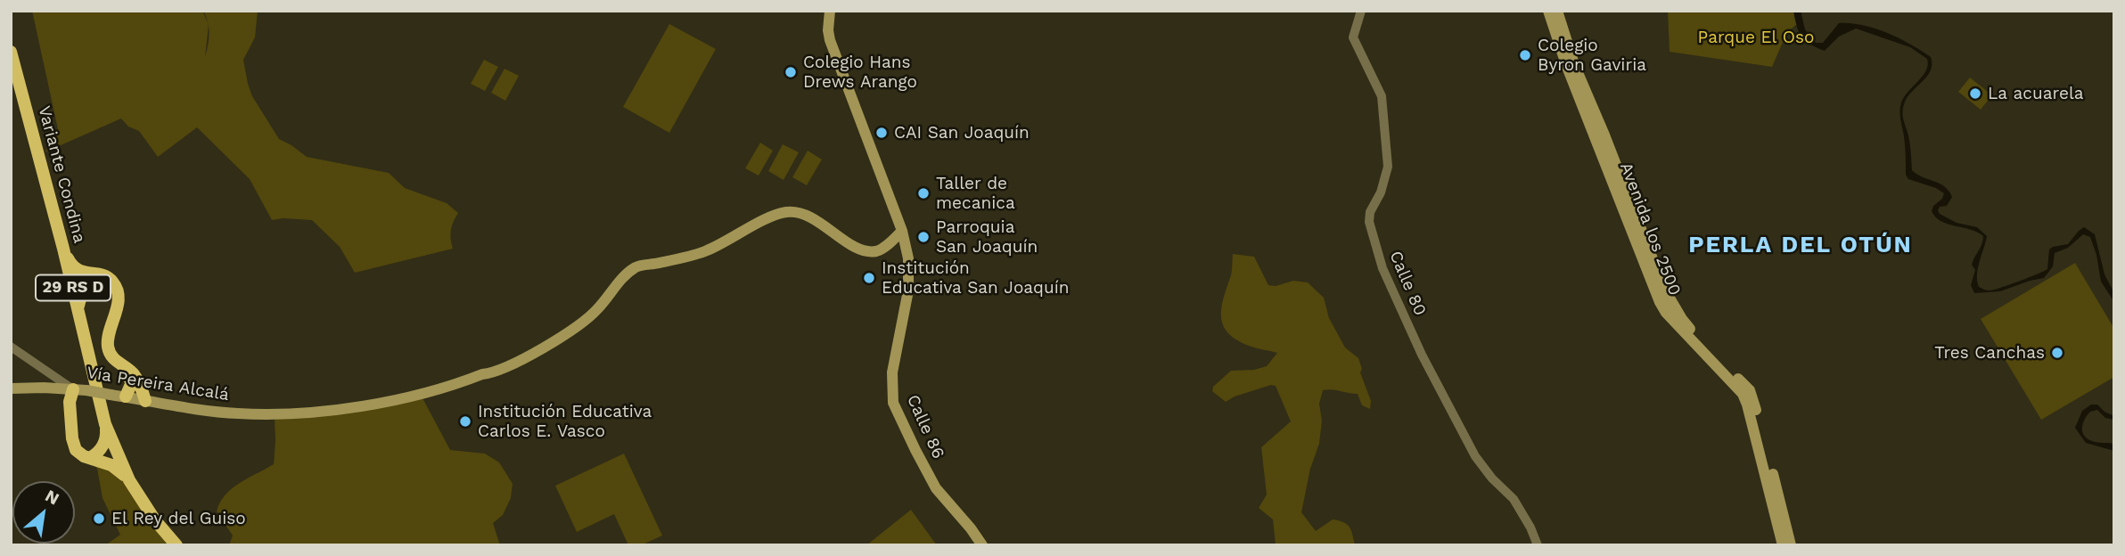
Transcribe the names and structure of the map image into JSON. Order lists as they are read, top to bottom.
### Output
{
  "streets": {
    "highway": ["Variante Condina", "29 RS D"],
    "main road": ["Avenida los 2500", "Vía Pereira Alcalá", "Calle 86"],
    "street": ["Calle 80"]
  },
  "crossings": [
    ["Vía Pereira Alcalá", "Calle 86"]
  ],
  "districts": ["PERLA DEL OTÚN"],
  "parks": ["Parque El Oso"],
  "places": [
    "Colegio Byron Gaviria",
    "Colegio Hans Drews Arango",
    "La acuarela",
    "CAI San Joaquín",
    "Taller de mecanica",
    "Parroquia San Joaquín",
    "Institución Educativa San Joaquín",
    "Tres Canchas",
    "Institución Educativa Carlos E. Vasco",
    "El Rey del Guiso"
  ],
  "north": "top right"
}
